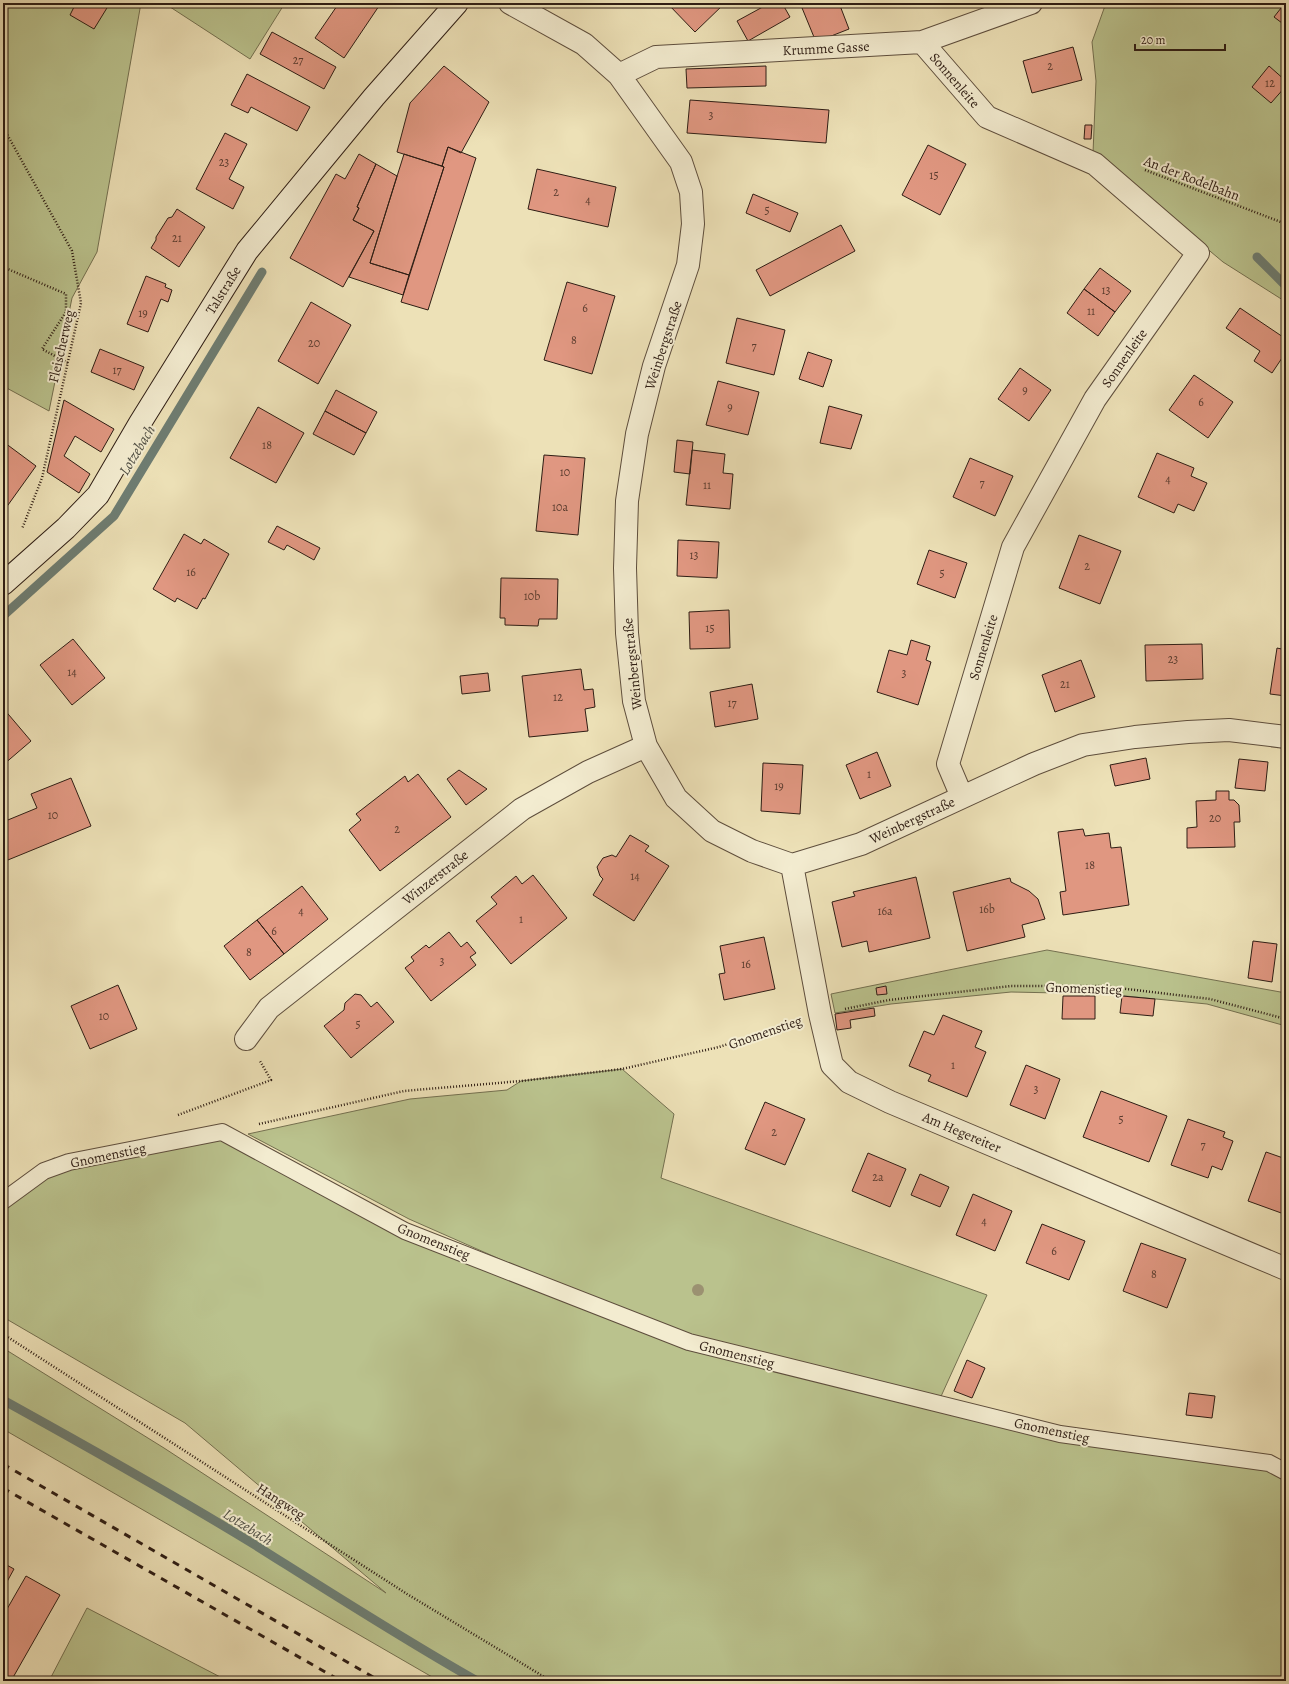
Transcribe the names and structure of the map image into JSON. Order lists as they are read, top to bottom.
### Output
{
  "streets": {
    "street": [
      "Krumme Gasse",
      "Sonnenleite",
      "Talstraße",
      "Weinbergstraße",
      "Winzerstraße",
      "Am Hegereiter"
    ],
    "lane": ["Gnomenstieg"],
    "path": ["An der Rodelbahn", "Fleischerweg", "Hangweg"]
  },
  "crossings": [
    ["Krumme Gasse", "Sonnenleite"],
    ["Krumme Gasse", "Weinbergstraße"],
    ["Sonnenleite", "Weinbergstraße"],
    ["Weinbergstraße", "Winzerstraße"],
    ["Weinbergstraße", "Am Hegereiter"],
    ["Gnomenstieg", "Am Hegereiter"]
  ],
  "water": ["Lotzebach"],
  "house_numbers": [
    "27",
    "2",
    "12",
    "3",
    "23",
    "15",
    "2",
    "4",
    "5",
    "21",
    "13",
    "6",
    "11",
    "19",
    "8",
    "20",
    "7",
    "17",
    "9",
    "6",
    "9",
    "18",
    "10",
    "4",
    "7",
    "11",
    "10a",
    "13",
    "2",
    "16",
    "5",
    "10b",
    "15",
    "23",
    "14",
    "3",
    "21",
    "12",
    "17",
    "1",
    "19",
    "10",
    "20",
    "2",
    "18",
    "14",
    "16b",
    "4",
    "16a",
    "1",
    "6",
    "8",
    "3",
    "16",
    "10",
    "5",
    "1",
    "3",
    "5",
    "2",
    "7",
    "2a",
    "4",
    "6",
    "8"
  ],
  "scale_bar": "20 m"
}
